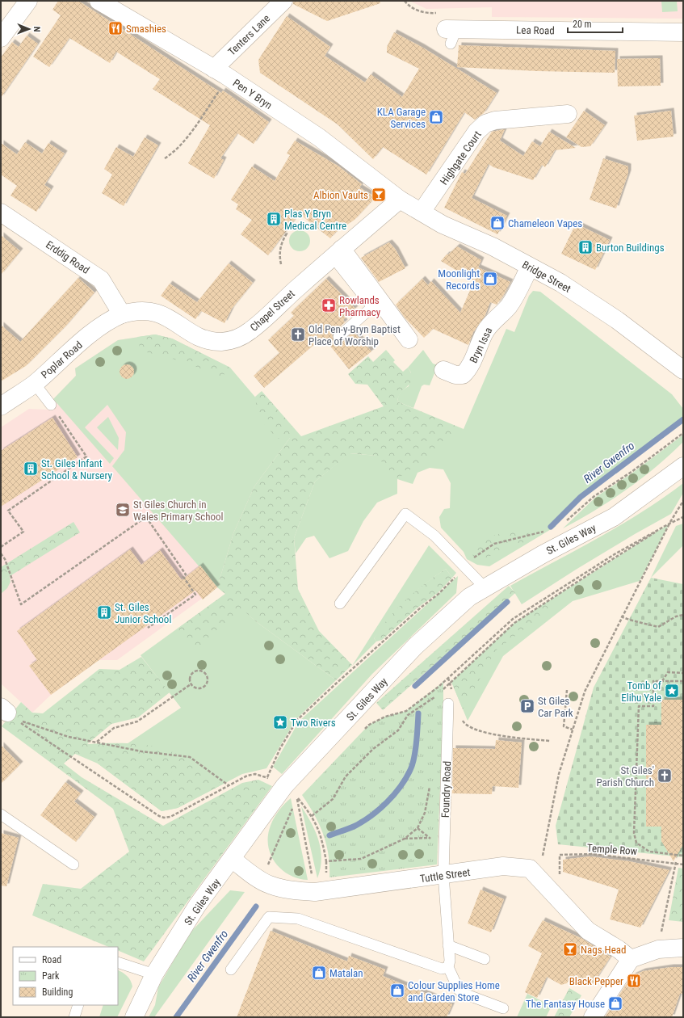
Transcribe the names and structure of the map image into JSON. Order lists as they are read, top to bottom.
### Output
{
  "streets": {
    "street": [
      "Lea Road",
      "Tenters Lane",
      "Pen Y Bryn",
      "Highgate Court",
      "Erddig Road",
      "Bridge Street",
      "Chapel Street",
      "Bryn Issa",
      "Poplar Road",
      "St. Giles Way",
      "Tuttle Street"
    ],
    "lane": ["Foundry Road"],
    "path": ["Temple Row"]
  },
  "crossings": [
    ["Tenters Lane", "Pen Y Bryn"],
    ["Pen Y Bryn", "Bridge Street"],
    ["Pen Y Bryn", "Chapel Street"],
    ["Highgate Court", "Bridge Street"],
    ["Erddig Road", "Chapel Street"],
    ["Erddig Road", "Poplar Road"],
    ["Bridge Street", "Chapel Street"],
    ["Bridge Street", "Bryn Issa"],
    ["Chapel Street", "Poplar Road"],
    ["St. Giles Way", "Tuttle Street"],
    ["Foundry Road", "Tuttle Street"]
  ],
  "water": ["River Gwenfro"],
  "places": {
    "restaurant": ["Smashies", "Black Pepper"],
    "shop": [
      "KLA Garage Services",
      "Chameleon Vapes",
      "Moonlight Records",
      "Matalan",
      "Colour Supplies Home and Garden Store",
      "The Fantasy House"
    ],
    "bar": ["Albion Vaults", "Nags Head"],
    "building": [
      "Plas Y Bryn Medical Centre",
      "Burton Buildings",
      "St. Giles Infant School & Nursery",
      "St. Giles Junior School"
    ],
    "pharmacy": ["Rowlands Pharmacy"],
    "church": ["Old Pen-y-Bryn Baptist Place of Worship", "St Giles' Parish Church"],
    "school or university": ["St Giles Church in Wales Primary School"],
    "place": ["Tomb of Elihu Yale", "Two Rivers"],
    "parking": ["St Giles Car Park"]
  },
  "legend": ["Road", "Park", "Building"],
  "scale_bar": "20 m",
  "north": "right"
}
